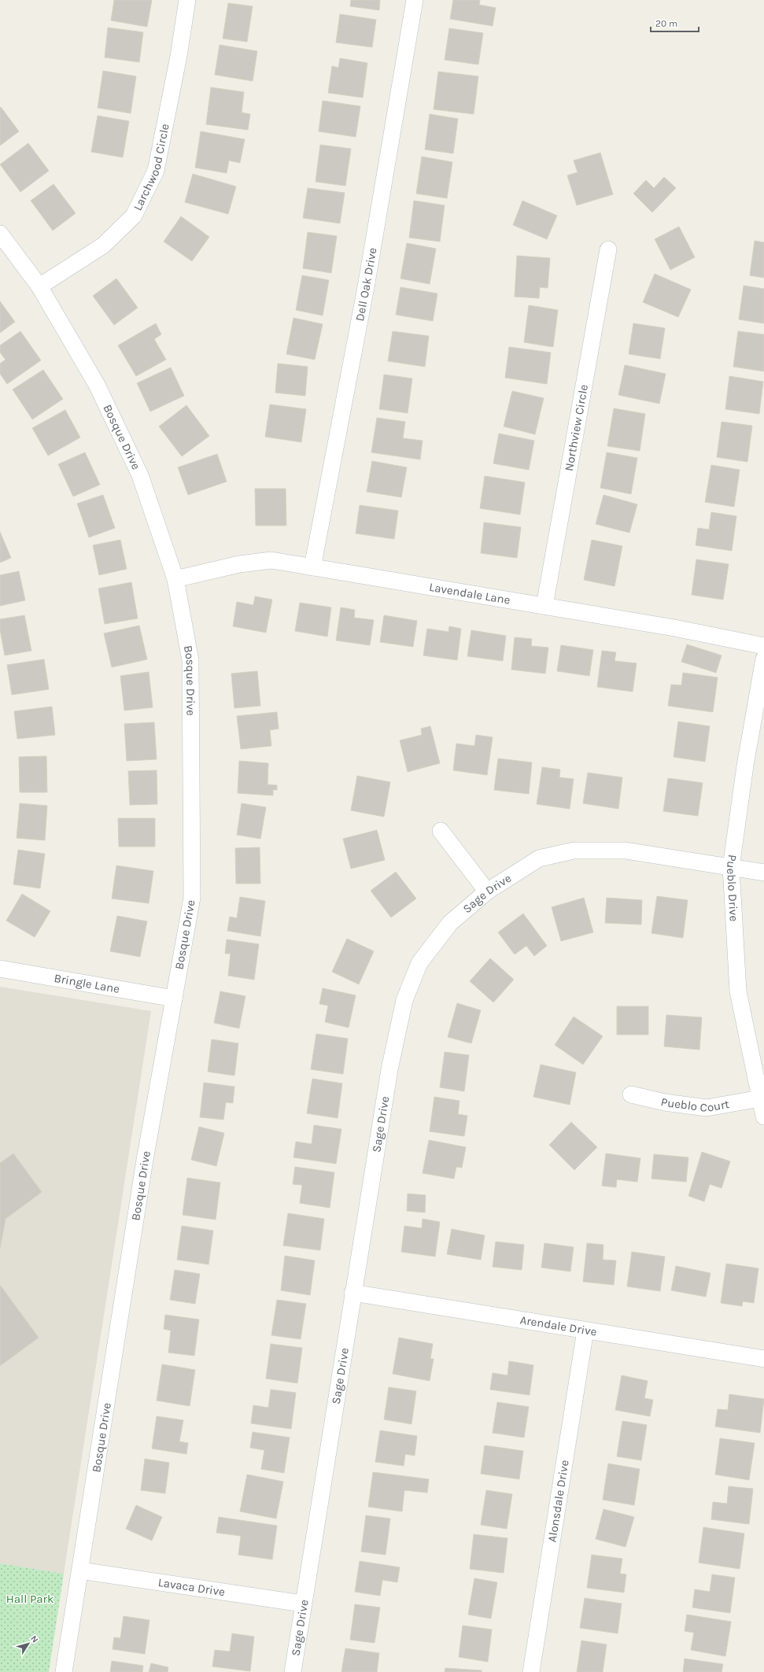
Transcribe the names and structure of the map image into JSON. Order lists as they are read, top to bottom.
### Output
{
  "streets": {
    "street": [
      "Larchwood Circle",
      "Dell Oak Drive",
      "Northview Circle",
      "Bosque Drive",
      "Lavendale Lane",
      "Pueblo Drive",
      "Sage Drive",
      "Bringle Lane",
      "Pueblo Court",
      "Arendale Drive",
      "Alonsdale Drive",
      "Lavaca Drive"
    ]
  },
  "crossings": [
    ["Larchwood Circle", "Bosque Drive"],
    ["Dell Oak Drive", "Lavendale Lane"],
    ["Northview Circle", "Lavendale Lane"],
    ["Bosque Drive", "Lavendale Lane"],
    ["Bosque Drive", "Bringle Lane"],
    ["Bosque Drive", "Lavaca Drive"],
    ["Pueblo Drive", "Sage Drive"],
    ["Pueblo Drive", "Pueblo Court"],
    ["Sage Drive", "Arendale Drive"],
    ["Sage Drive", "Lavaca Drive"],
    ["Arendale Drive", "Alonsdale Drive"]
  ],
  "parks": ["Hall Park"],
  "scale_bar": "20 m",
  "north": "top right"
}
